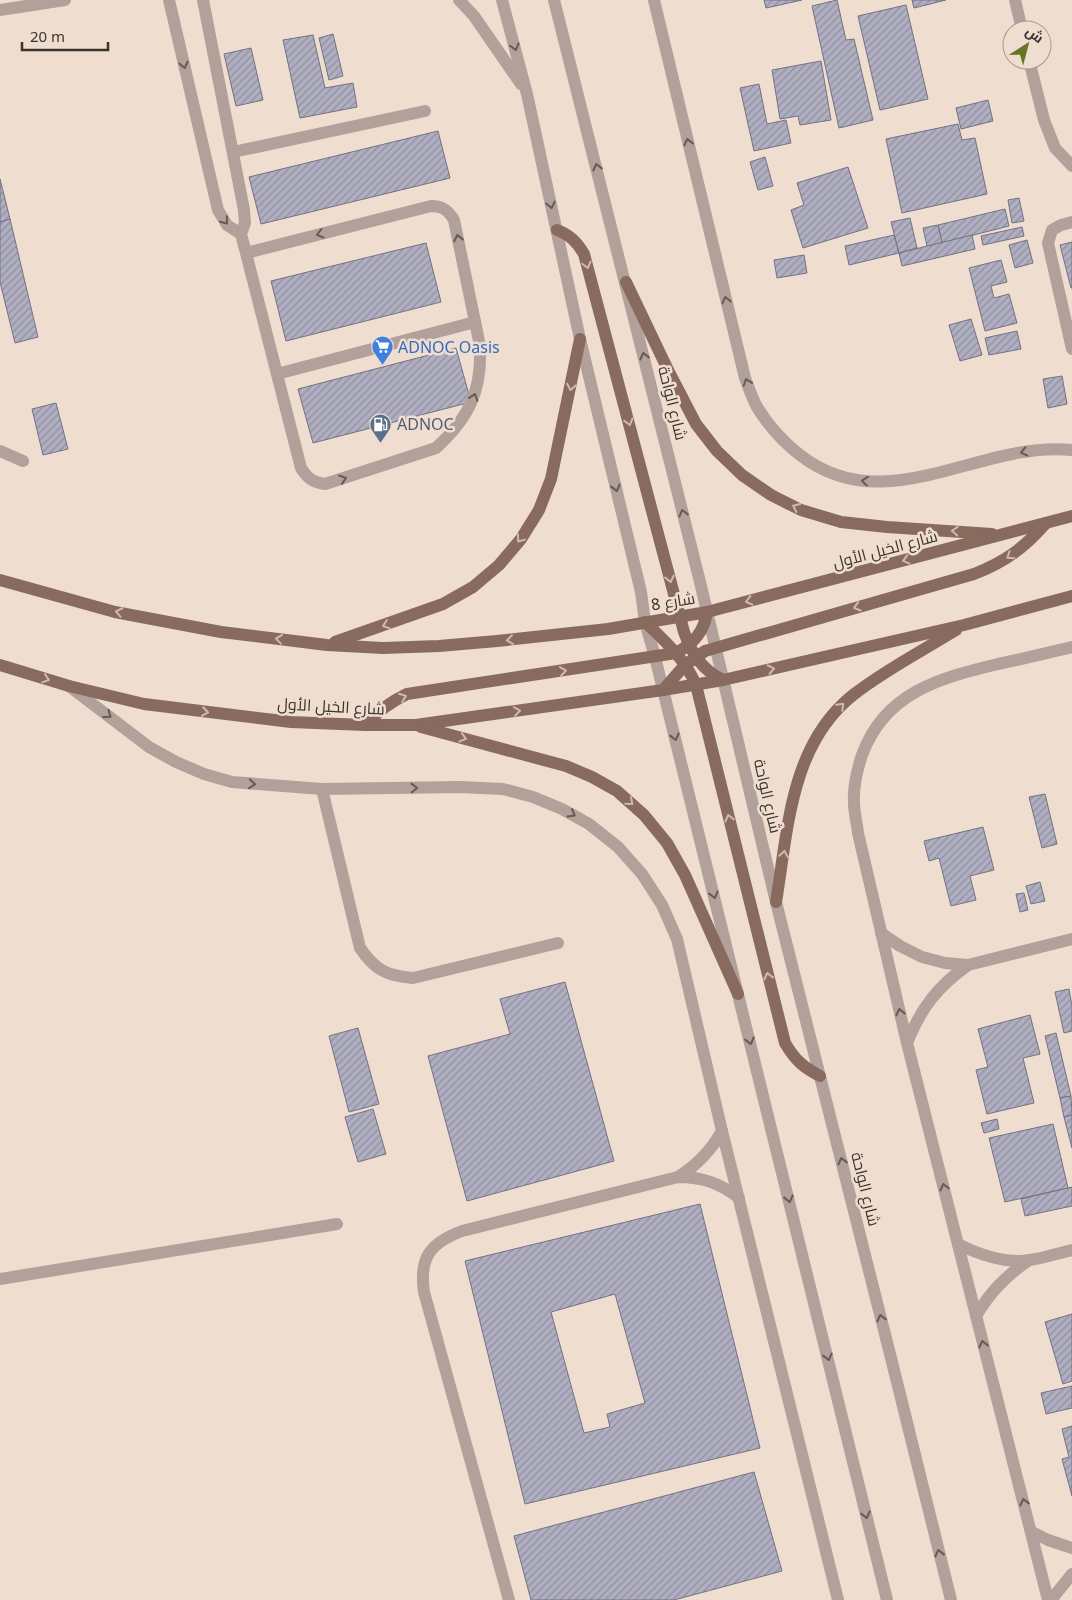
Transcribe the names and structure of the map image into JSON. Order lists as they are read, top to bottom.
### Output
{
  "streets": {
    "main road": ["شارع الخيل الأول", "شارع 8"],
    "street": ["شارع الواحة"]
  },
  "crossings": [
    ["شارع الواحة", "شارع الخيل الأول"],
    ["شارع الواحة", "شارع 8"],
    ["شارع الخيل الأول", "شارع 8"]
  ],
  "places": {
    "supermarket": ["ADNOC Oasis"],
    "fuel station": ["ADNOC"]
  },
  "scale_bar": "20 m",
  "north": "top right"
}
